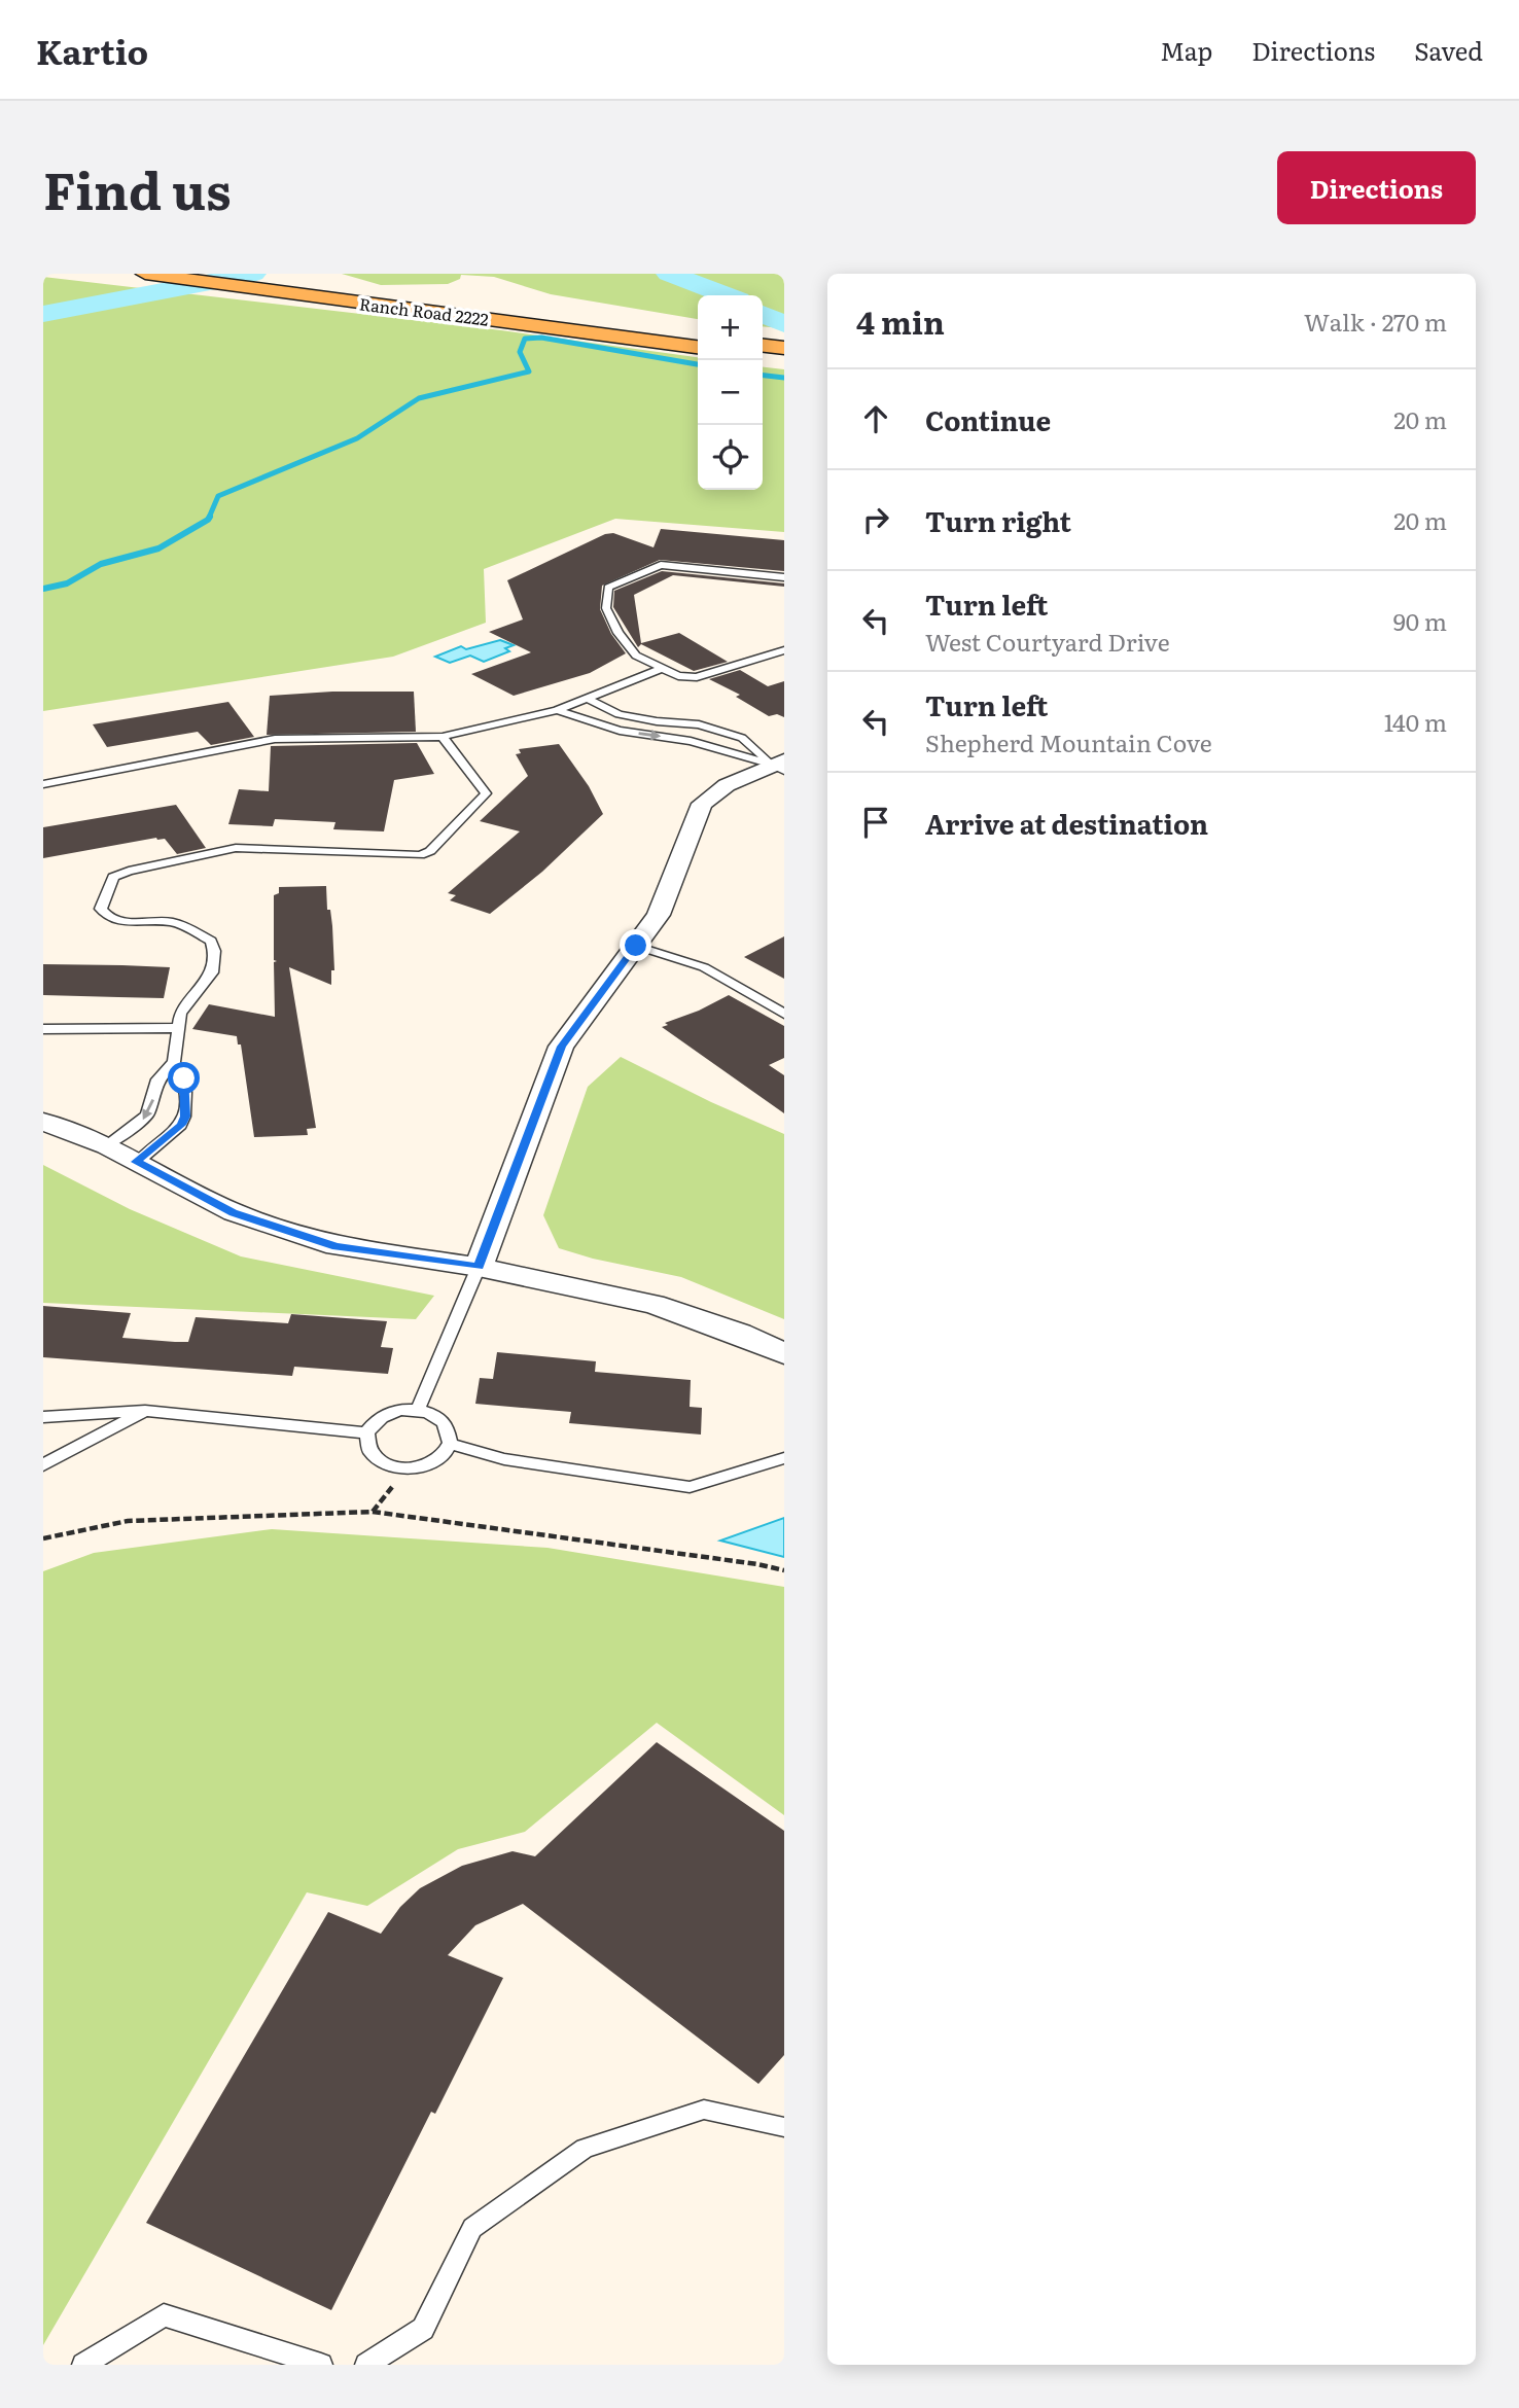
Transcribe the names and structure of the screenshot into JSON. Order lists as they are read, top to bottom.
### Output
{
  "streets": {
    "main road": ["Ranch Road 2222"]
  },
  "page": {
    "header": "Kartio",
    "nav": ["Map", "Directions", "Saved"],
    "title": "Find us",
    "buttons": "Directions",
    "heading": ["4 min", "Walk · 270 m"],
    "map_buttons": ["+", "−"],
    "list": [
      ["Continue", "20 m"],
      ["Turn right", "20 m"],
      ["Turn left", "West Courtyard Drive", "90 m"],
      ["Turn left", "Shepherd Mountain Cove", "140 m"],
      "Arrive at destination"
    ]
  }
}
